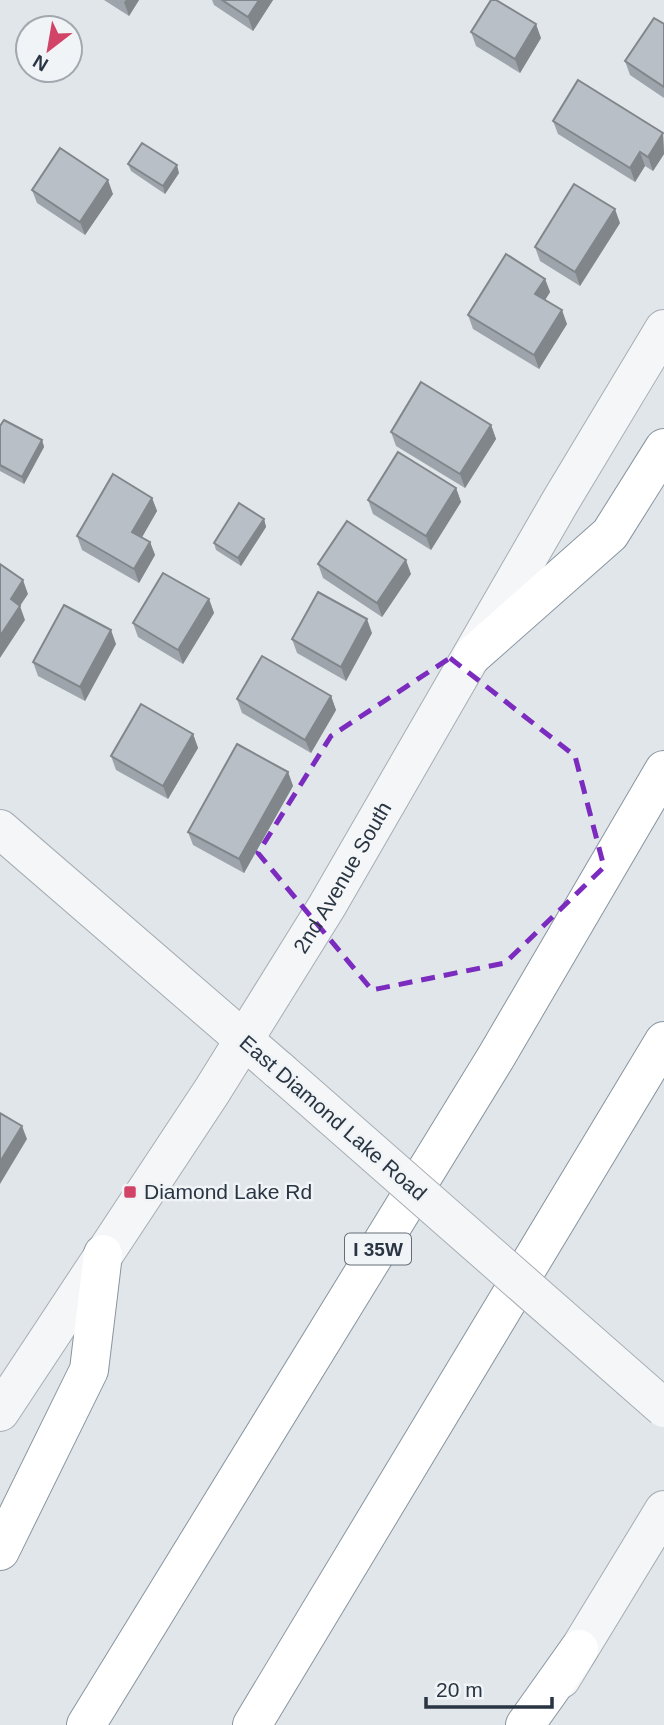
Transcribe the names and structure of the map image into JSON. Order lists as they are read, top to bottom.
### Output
{
  "streets": {
    "highway": ["I 35W"],
    "street": ["2nd Avenue South", "East Diamond Lake Road"]
  },
  "crossings": [
    ["2nd Avenue South", "East Diamond Lake Road"]
  ],
  "places": {
    "transit": ["Diamond Lake Rd"]
  },
  "scale_bar": "20 m",
  "north": "bottom left"
}
